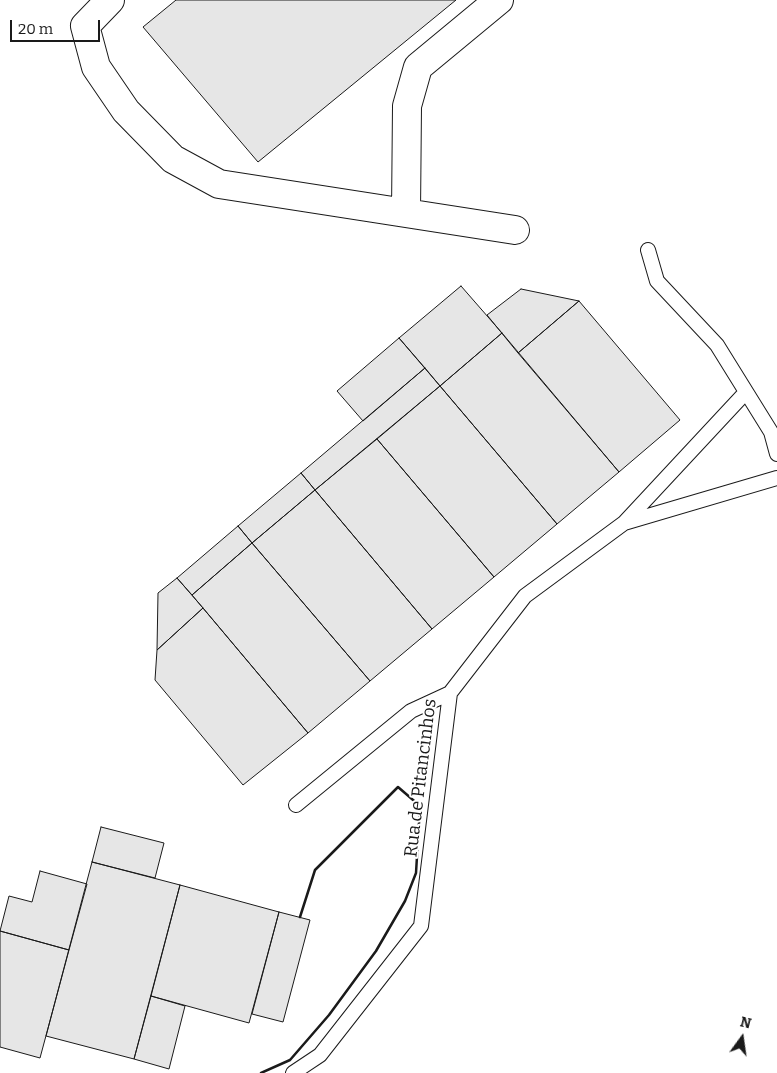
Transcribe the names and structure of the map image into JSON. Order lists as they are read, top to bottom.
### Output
{
  "streets": {
    "lane": ["Rua de Pitancinhos"]
  },
  "scale_bar": "20 m",
  "north": "top"
}
